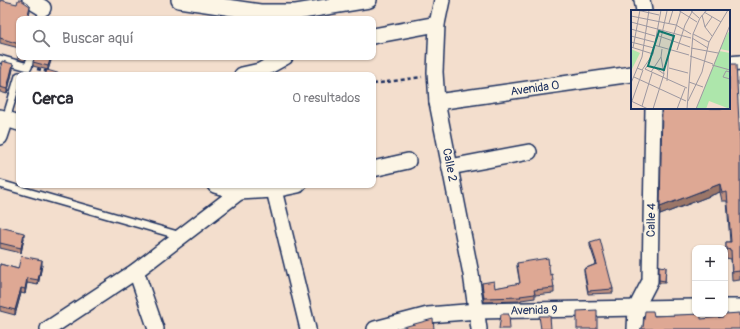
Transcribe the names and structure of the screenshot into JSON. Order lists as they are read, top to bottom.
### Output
{
  "streets": {
    "street": [
      "Avenida 0",
      "Calle 2",
      "Calle 4",
      "Avenida 9"
    ]
  },
  "crossings": [
    ["Avenida 0", "Calle 2"],
    ["Calle 2", "Avenida 9"],
    ["Calle 4", "Avenida 9"]
  ],
  "page": {
    "search": "Buscar aquí",
    "heading": ["Cerca", "0 resultados"],
    "map_buttons": ["+", "−"]
  }
}
